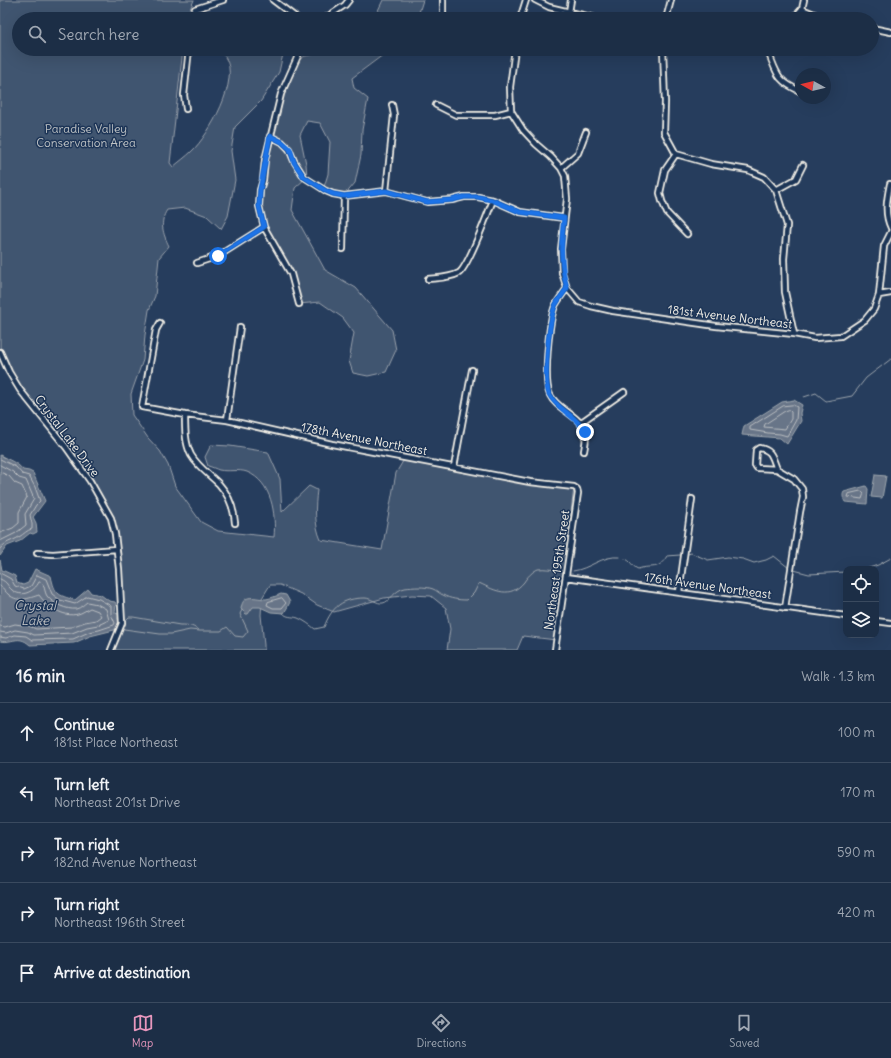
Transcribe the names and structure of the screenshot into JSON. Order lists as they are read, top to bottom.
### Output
{
  "streets": {
    "street": [
      "181st Avenue Northeast",
      "Crystal Lake Drive",
      "178th Avenue Northeast",
      "Northeast 195th Street",
      "176th Avenue Northeast"
    ]
  },
  "crossings": [
    ["178th Avenue Northeast", "Northeast 195th Street"],
    ["Northeast 195th Street", "176th Avenue Northeast"]
  ],
  "water": ["Crystal Lake"],
  "parks": ["Paradise Valley Conservation Area"],
  "north": "left",
  "page": {
    "search": "Search here",
    "heading": ["16 min", "Walk · 1.3 km"],
    "list": [
      ["Continue", "181st Place Northeast", "100 m"],
      ["Turn left", "Northeast 201st Drive", "170 m"],
      ["Turn right", "182nd Avenue Northeast", "590 m"],
      ["Turn right", "Northeast 196th Street", "420 m"],
      "Arrive at destination"
    ],
    "nav": ["Map", "Directions", "Saved"]
  }
}
